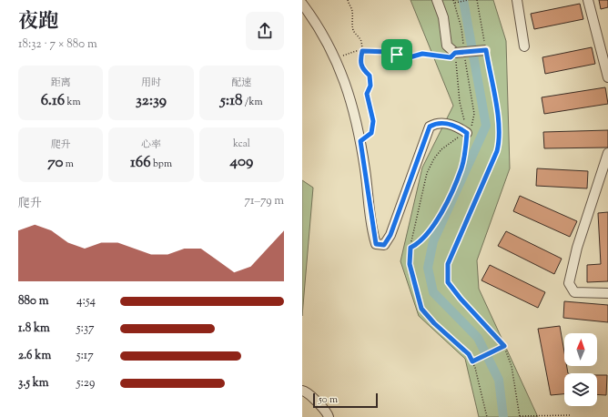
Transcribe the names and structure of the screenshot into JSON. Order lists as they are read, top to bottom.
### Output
{
  "scale_bar": "50 m",
  "north": "top",
  "page": {
    "heading": ["夜跑", "18:32 · 7 × 880 m"],
    "stats": [
      ["距离", "6.16 km"],
      ["用时", "32:39"],
      ["配速", "5:18 /km"],
      ["爬升", "70 m"],
      ["心率", "166 bpm"],
      ["kcal", "409"]
    ],
    "chart": ["爬升", "71–79 m"],
    "list": [
      {
        "name": "880 m",
        "note": "4:54"
      },
      {
        "name": "1.8 km",
        "note": "5:37"
      },
      {
        "name": "2.6 km",
        "note": "5:17"
      },
      {
        "name": "3.5 km",
        "note": "5:29"
      }
    ],
    "scale": "50 m"
  }
}
